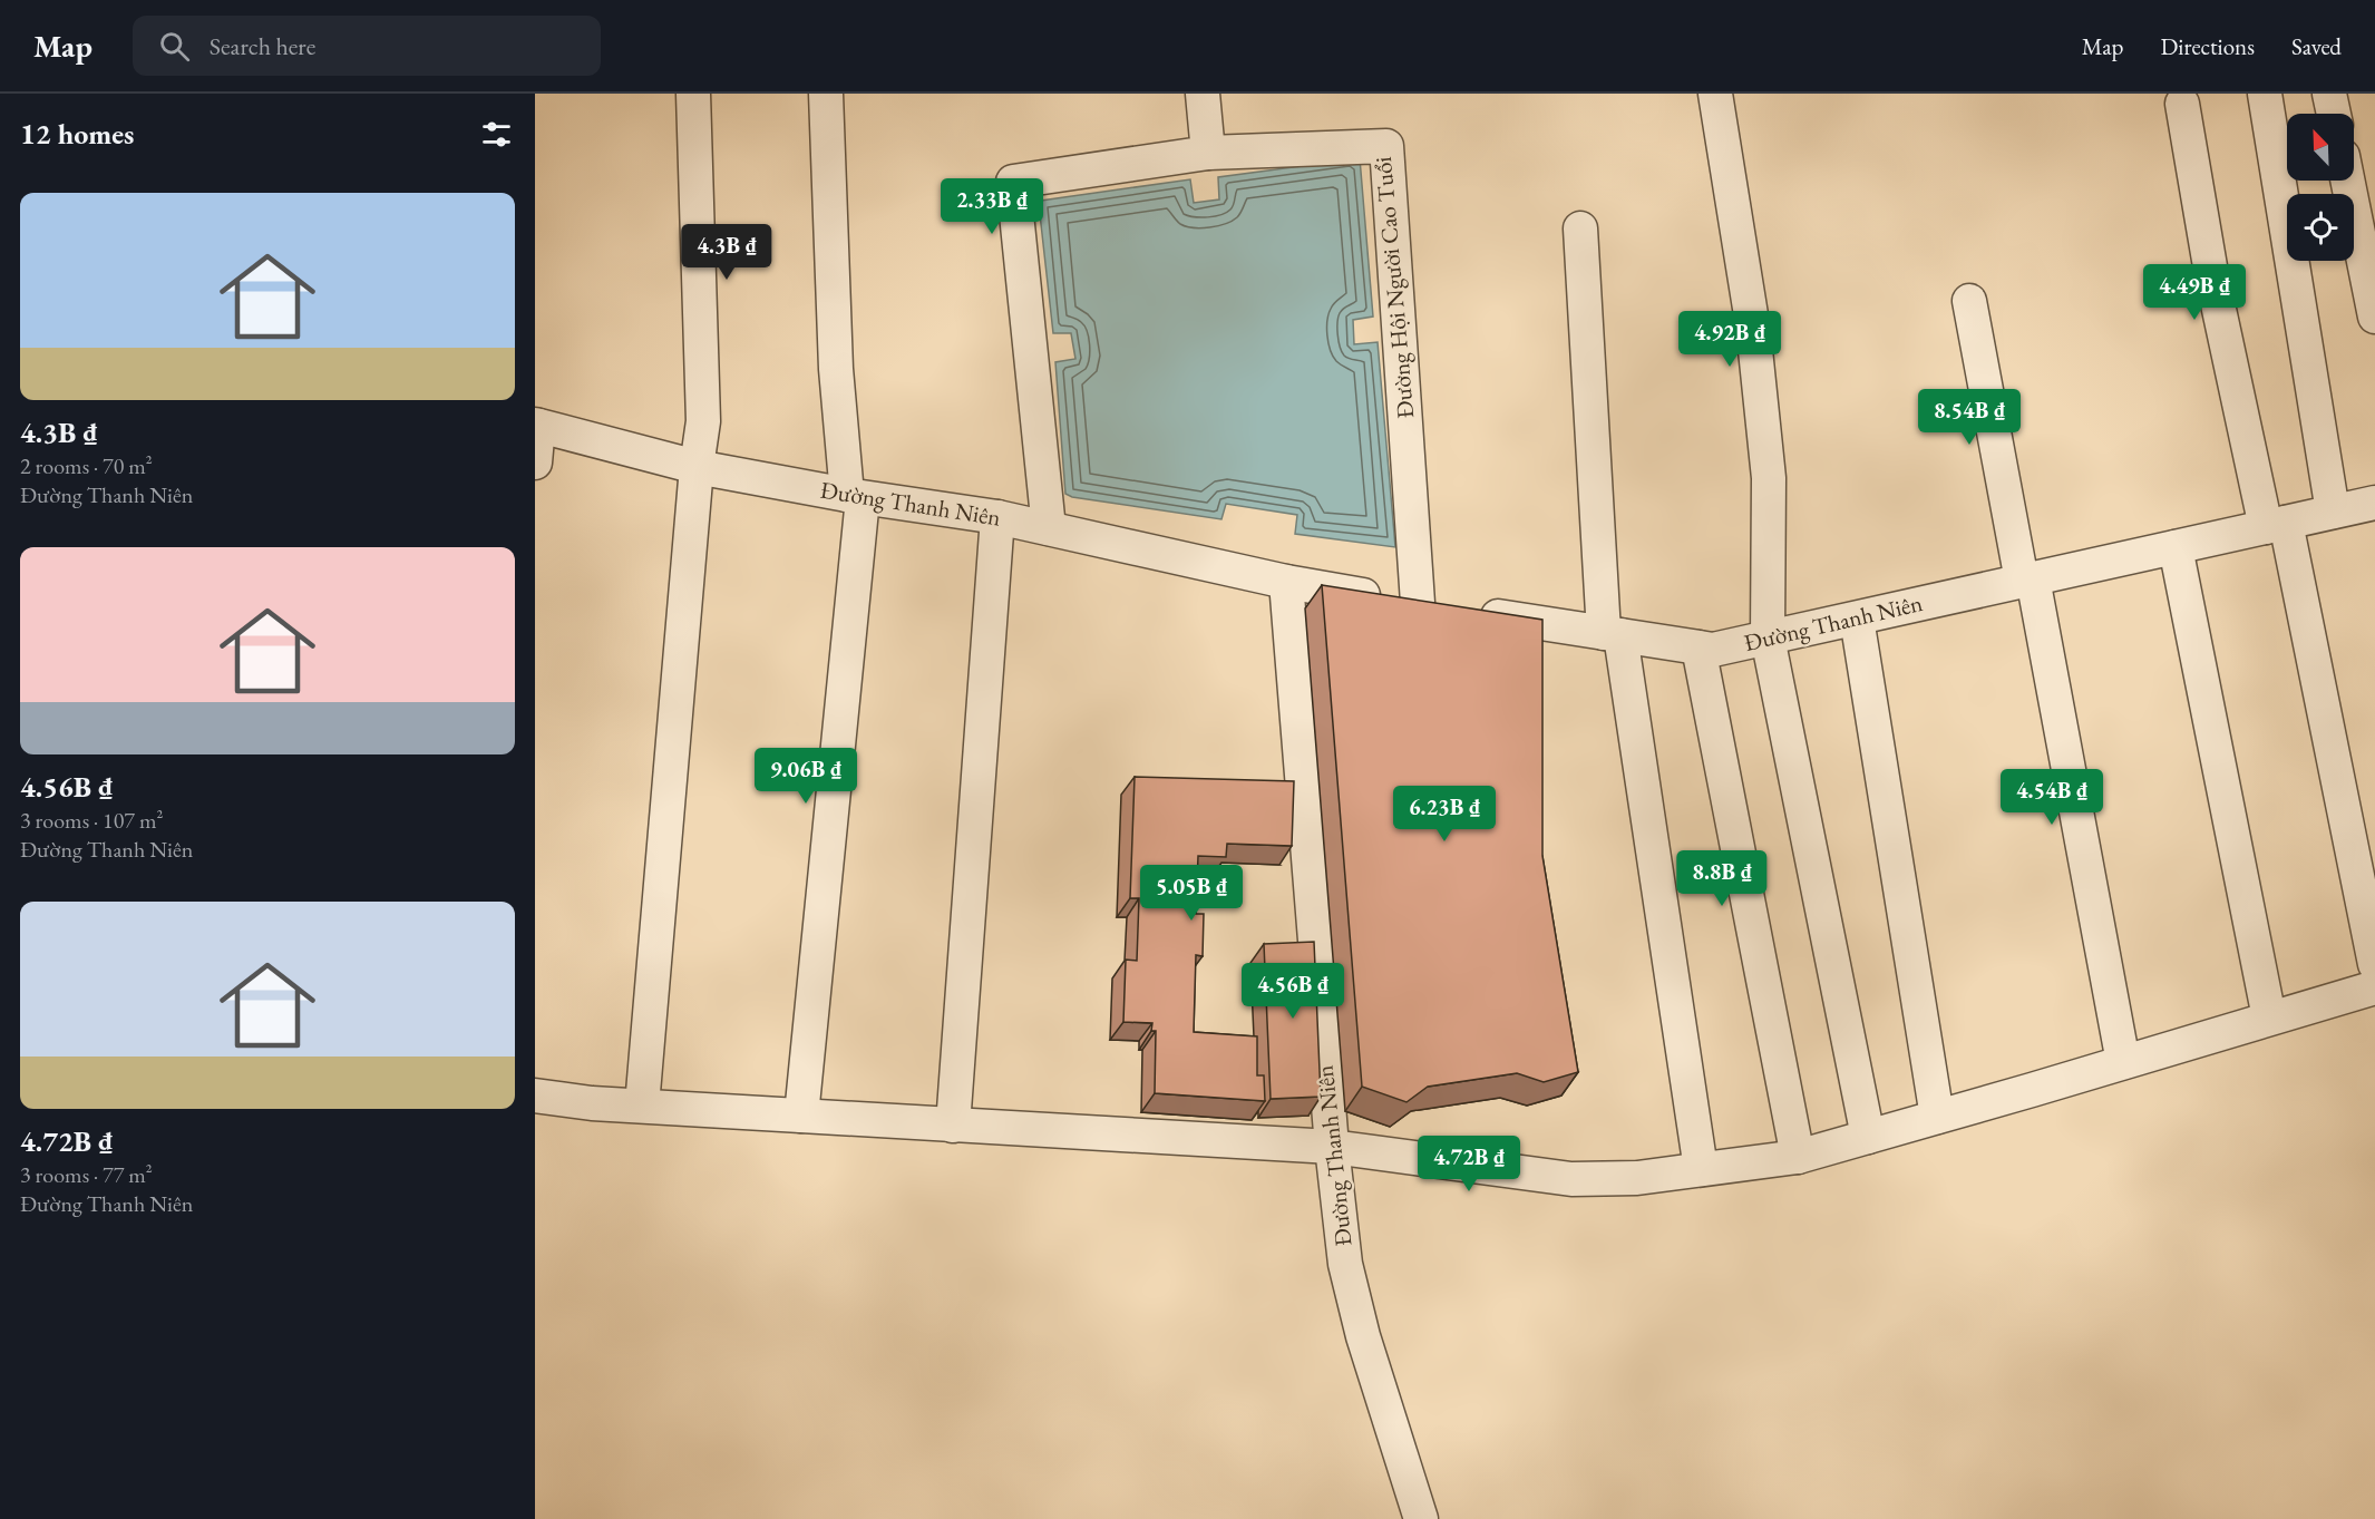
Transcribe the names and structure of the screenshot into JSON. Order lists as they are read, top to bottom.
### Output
{
  "streets": {
    "street": ["Đường Hội Người Cao Tuổi", "Đường Thanh Niên"]
  },
  "crossings": [
    ["Đường Hội Người Cao Tuổi", "Đường Thanh Niên"]
  ],
  "north": "top left",
  "page": {
    "header": "Map",
    "search": "Search here",
    "nav": ["Map", "Directions", "Saved"],
    "heading": "12 homes",
    "list": [
      {
        "name": "4.3B ₫",
        "note": "2 rooms · 70 m² · Đường Thanh Niên"
      },
      {
        "name": "4.56B ₫",
        "note": "3 rooms · 107 m² · Đường Thanh Niên"
      },
      {
        "name": "4.72B ₫",
        "note": "3 rooms · 77 m² · Đường Thanh Niên"
      }
    ],
    "price": [
      "2.33B ₫",
      "4.3B ₫",
      "4.49B ₫",
      "4.92B ₫",
      "8.54B ₫",
      "9.06B ₫",
      "4.54B ₫",
      "6.23B ₫",
      "8.8B ₫",
      "5.05B ₫",
      "4.56B ₫",
      "4.72B ₫"
    ]
  }
}
